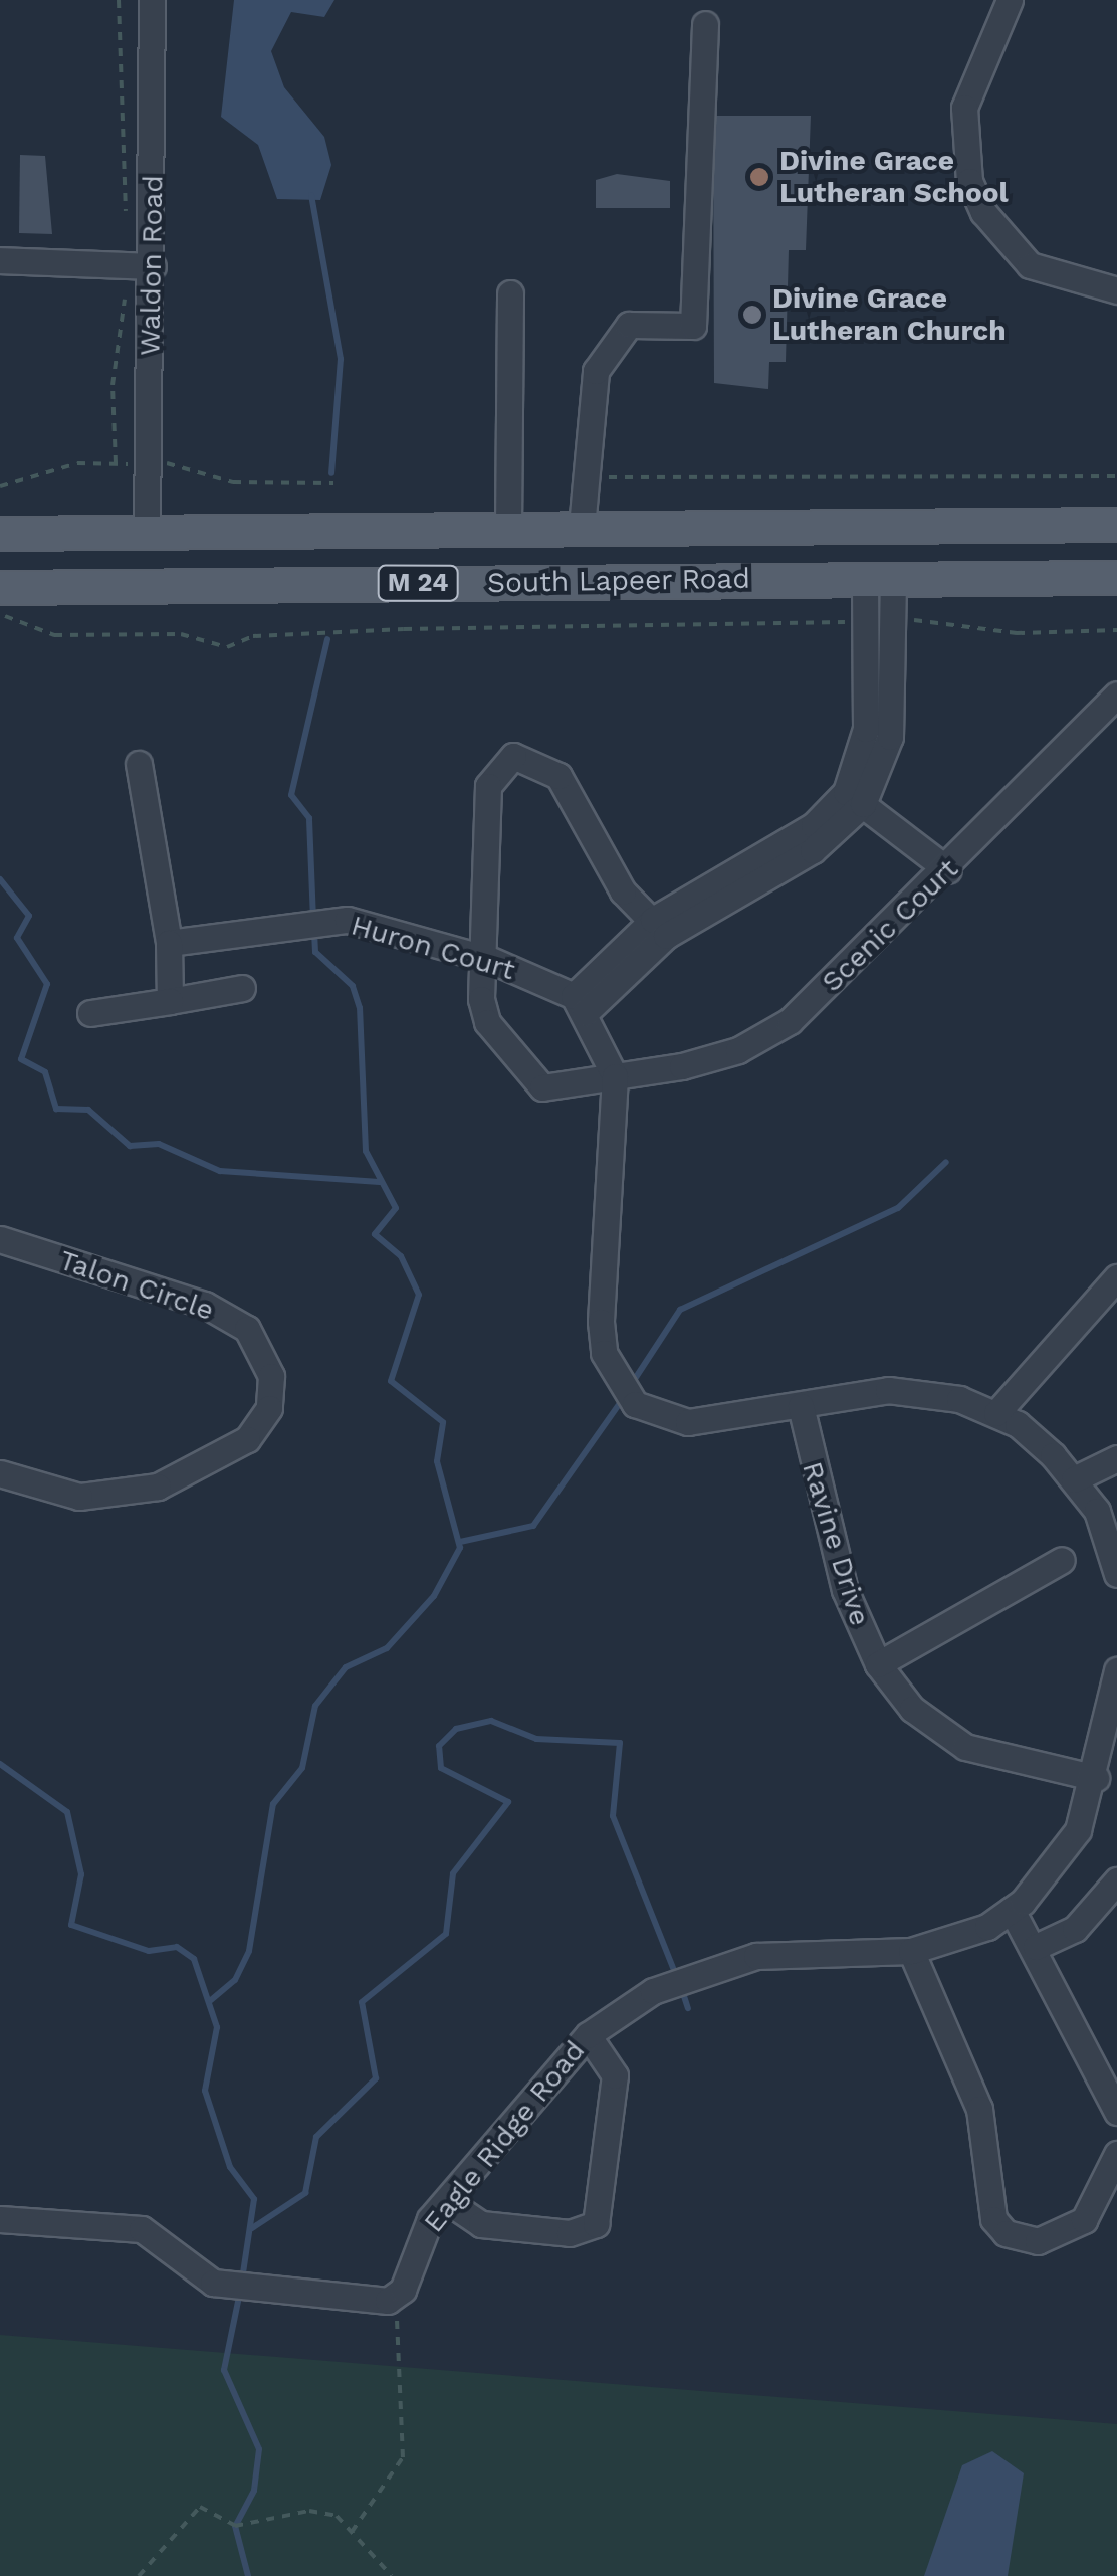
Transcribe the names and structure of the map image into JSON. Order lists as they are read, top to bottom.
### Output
{
  "streets": {
    "main road": ["South Lapeer Road", "M 24"],
    "street": [
      "Waldon Road",
      "Scenic Court",
      "Huron Court",
      "Talon Circle",
      "Ravine Drive",
      "Eagle Ridge Road"
    ]
  },
  "crossings": [
    ["Waldon Road", "South Lapeer Road"],
    ["Scenic Court", "Huron Court"],
    ["Ravine Drive", "Eagle Ridge Road"]
  ],
  "places": ["Divine Grace Lutheran School", "Divine Grace Lutheran Church"]
}
